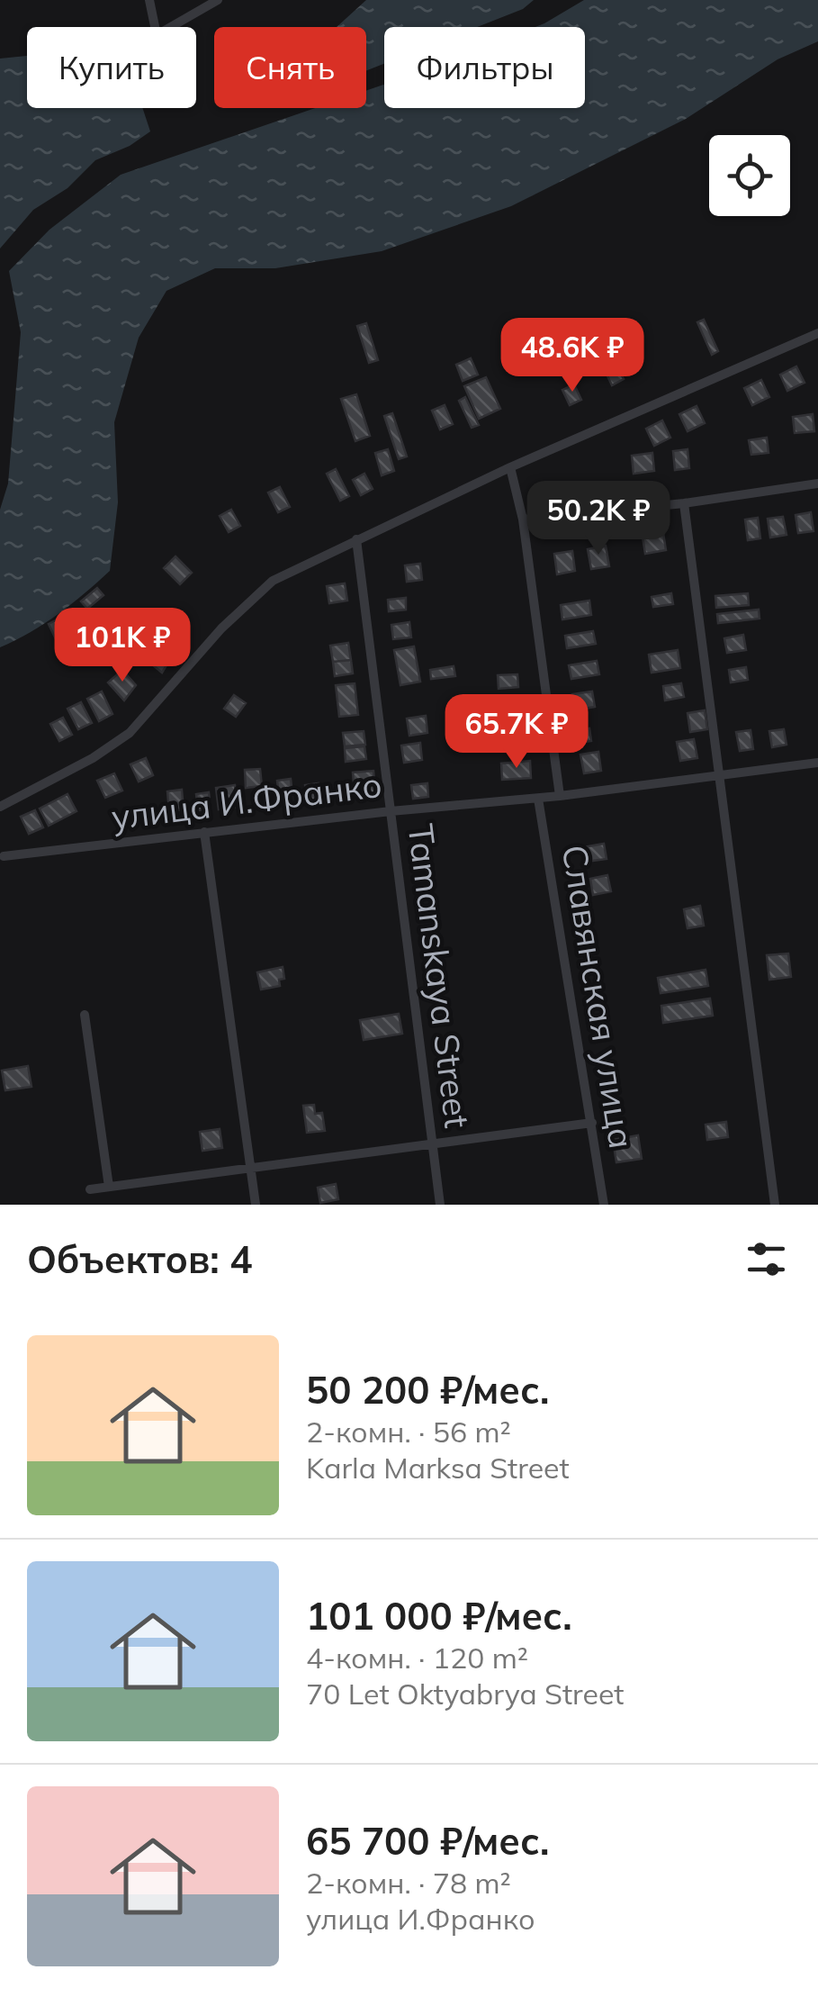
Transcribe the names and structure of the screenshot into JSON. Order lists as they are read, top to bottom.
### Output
{
  "streets": {
    "street": ["улица И.Франко", "Tamanskaya Street", "Славянская улица"]
  },
  "crossings": [
    ["улица И.Франко", "Tamanskaya Street"],
    ["улица И.Франко", "Славянская улица"]
  ],
  "page": {
    "chip": ["Купить", "Снять", "Фильтры"],
    "price": [
      "48.6K ₽",
      "50.2K ₽",
      "101K ₽",
      "65.7K ₽"
    ],
    "heading": "Объектов: 4",
    "list": [
      {
        "name": "50 200 ₽/мес.",
        "note": "2-комн. · 56 m² · Karla Marksa Street"
      },
      {
        "name": "101 000 ₽/мес.",
        "note": "4-комн. · 120 m² · 70 Let Oktyabrya Street"
      },
      {
        "name": "65 700 ₽/мес.",
        "note": "2-комн. · 78 m² · улица И.Франко"
      }
    ]
  }
}
